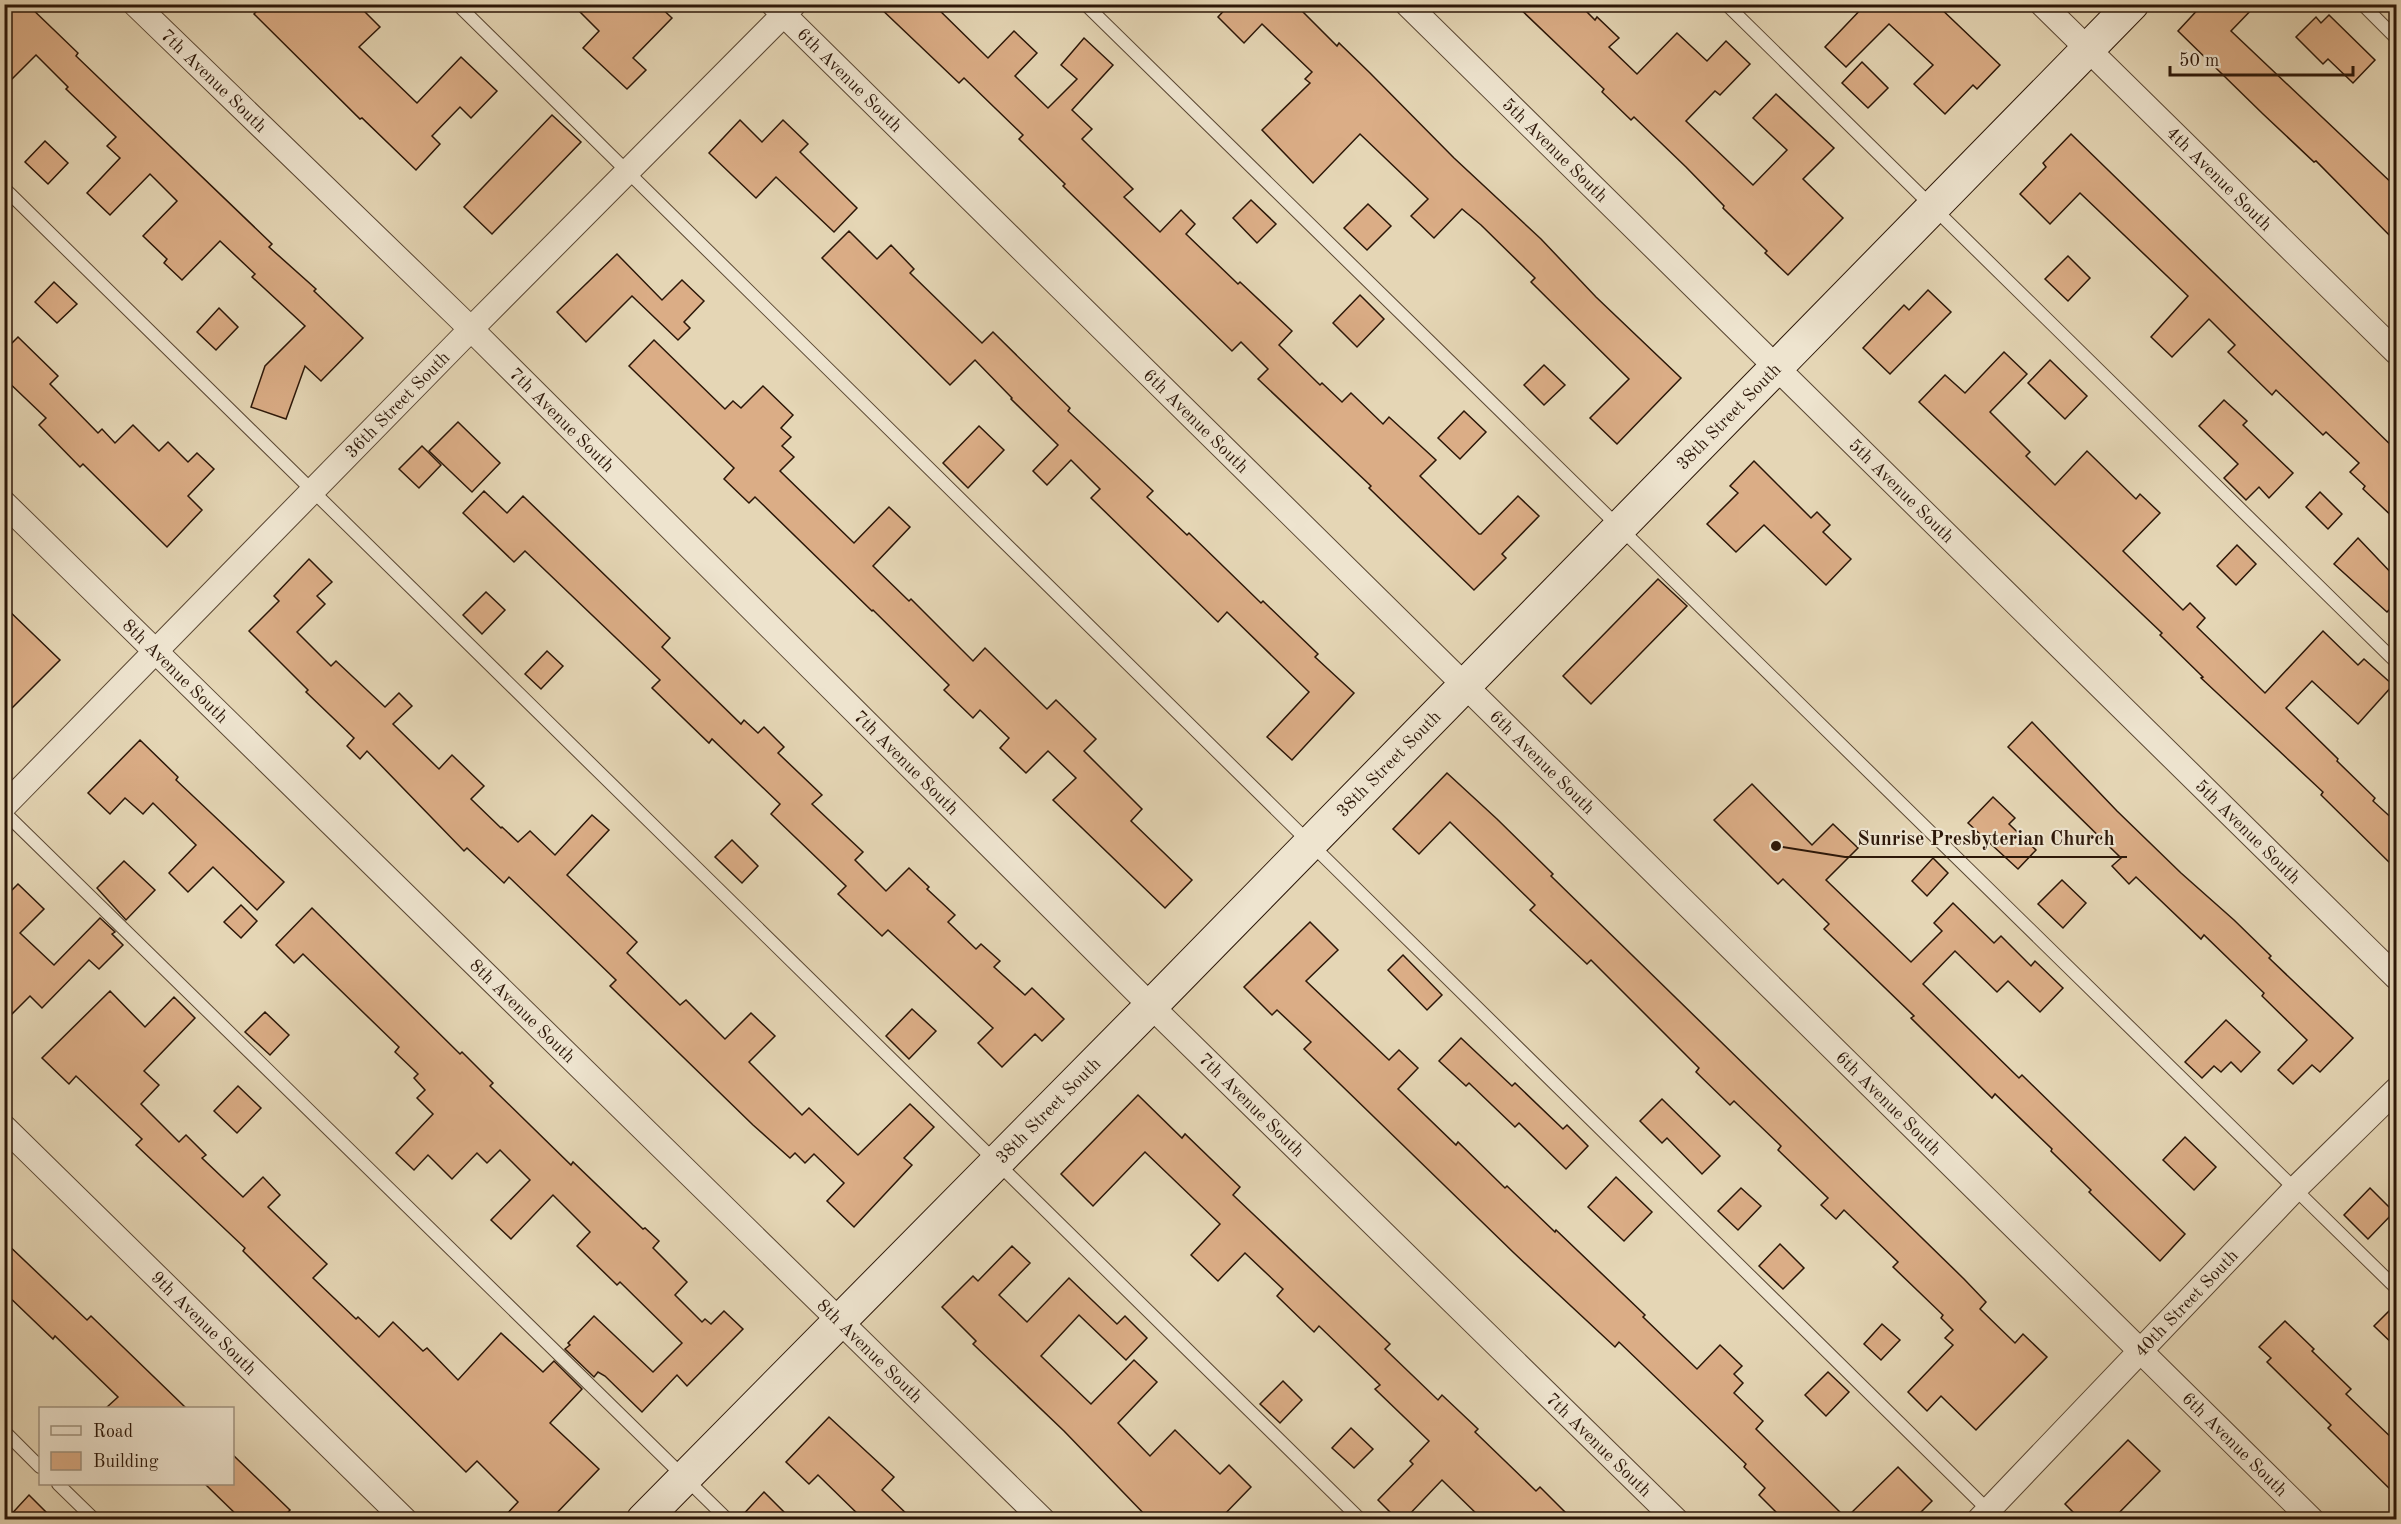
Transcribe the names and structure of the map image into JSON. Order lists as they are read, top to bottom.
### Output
{
  "streets": {
    "main road": ["38th Street South"],
    "street": [
      "7th Avenue South",
      "6th Avenue South",
      "5th Avenue South",
      "4th Avenue South",
      "36th Street South",
      "8th Avenue South",
      "40th Street South",
      "9th Avenue South"
    ]
  },
  "crossings": [
    ["7th Avenue South", "36th Street South"],
    ["7th Avenue South", "38th Street South"],
    ["6th Avenue South", "36th Street South"],
    ["6th Avenue South", "38th Street South"],
    ["6th Avenue South", "40th Street South"],
    ["5th Avenue South", "38th Street South"],
    ["4th Avenue South", "38th Street South"],
    ["36th Street South", "8th Avenue South"],
    ["38th Street South", "8th Avenue South"]
  ],
  "places": ["Sunrise Presbyterian Church"],
  "legend": ["Road", "Building"],
  "scale_bar": "50 m"
}
